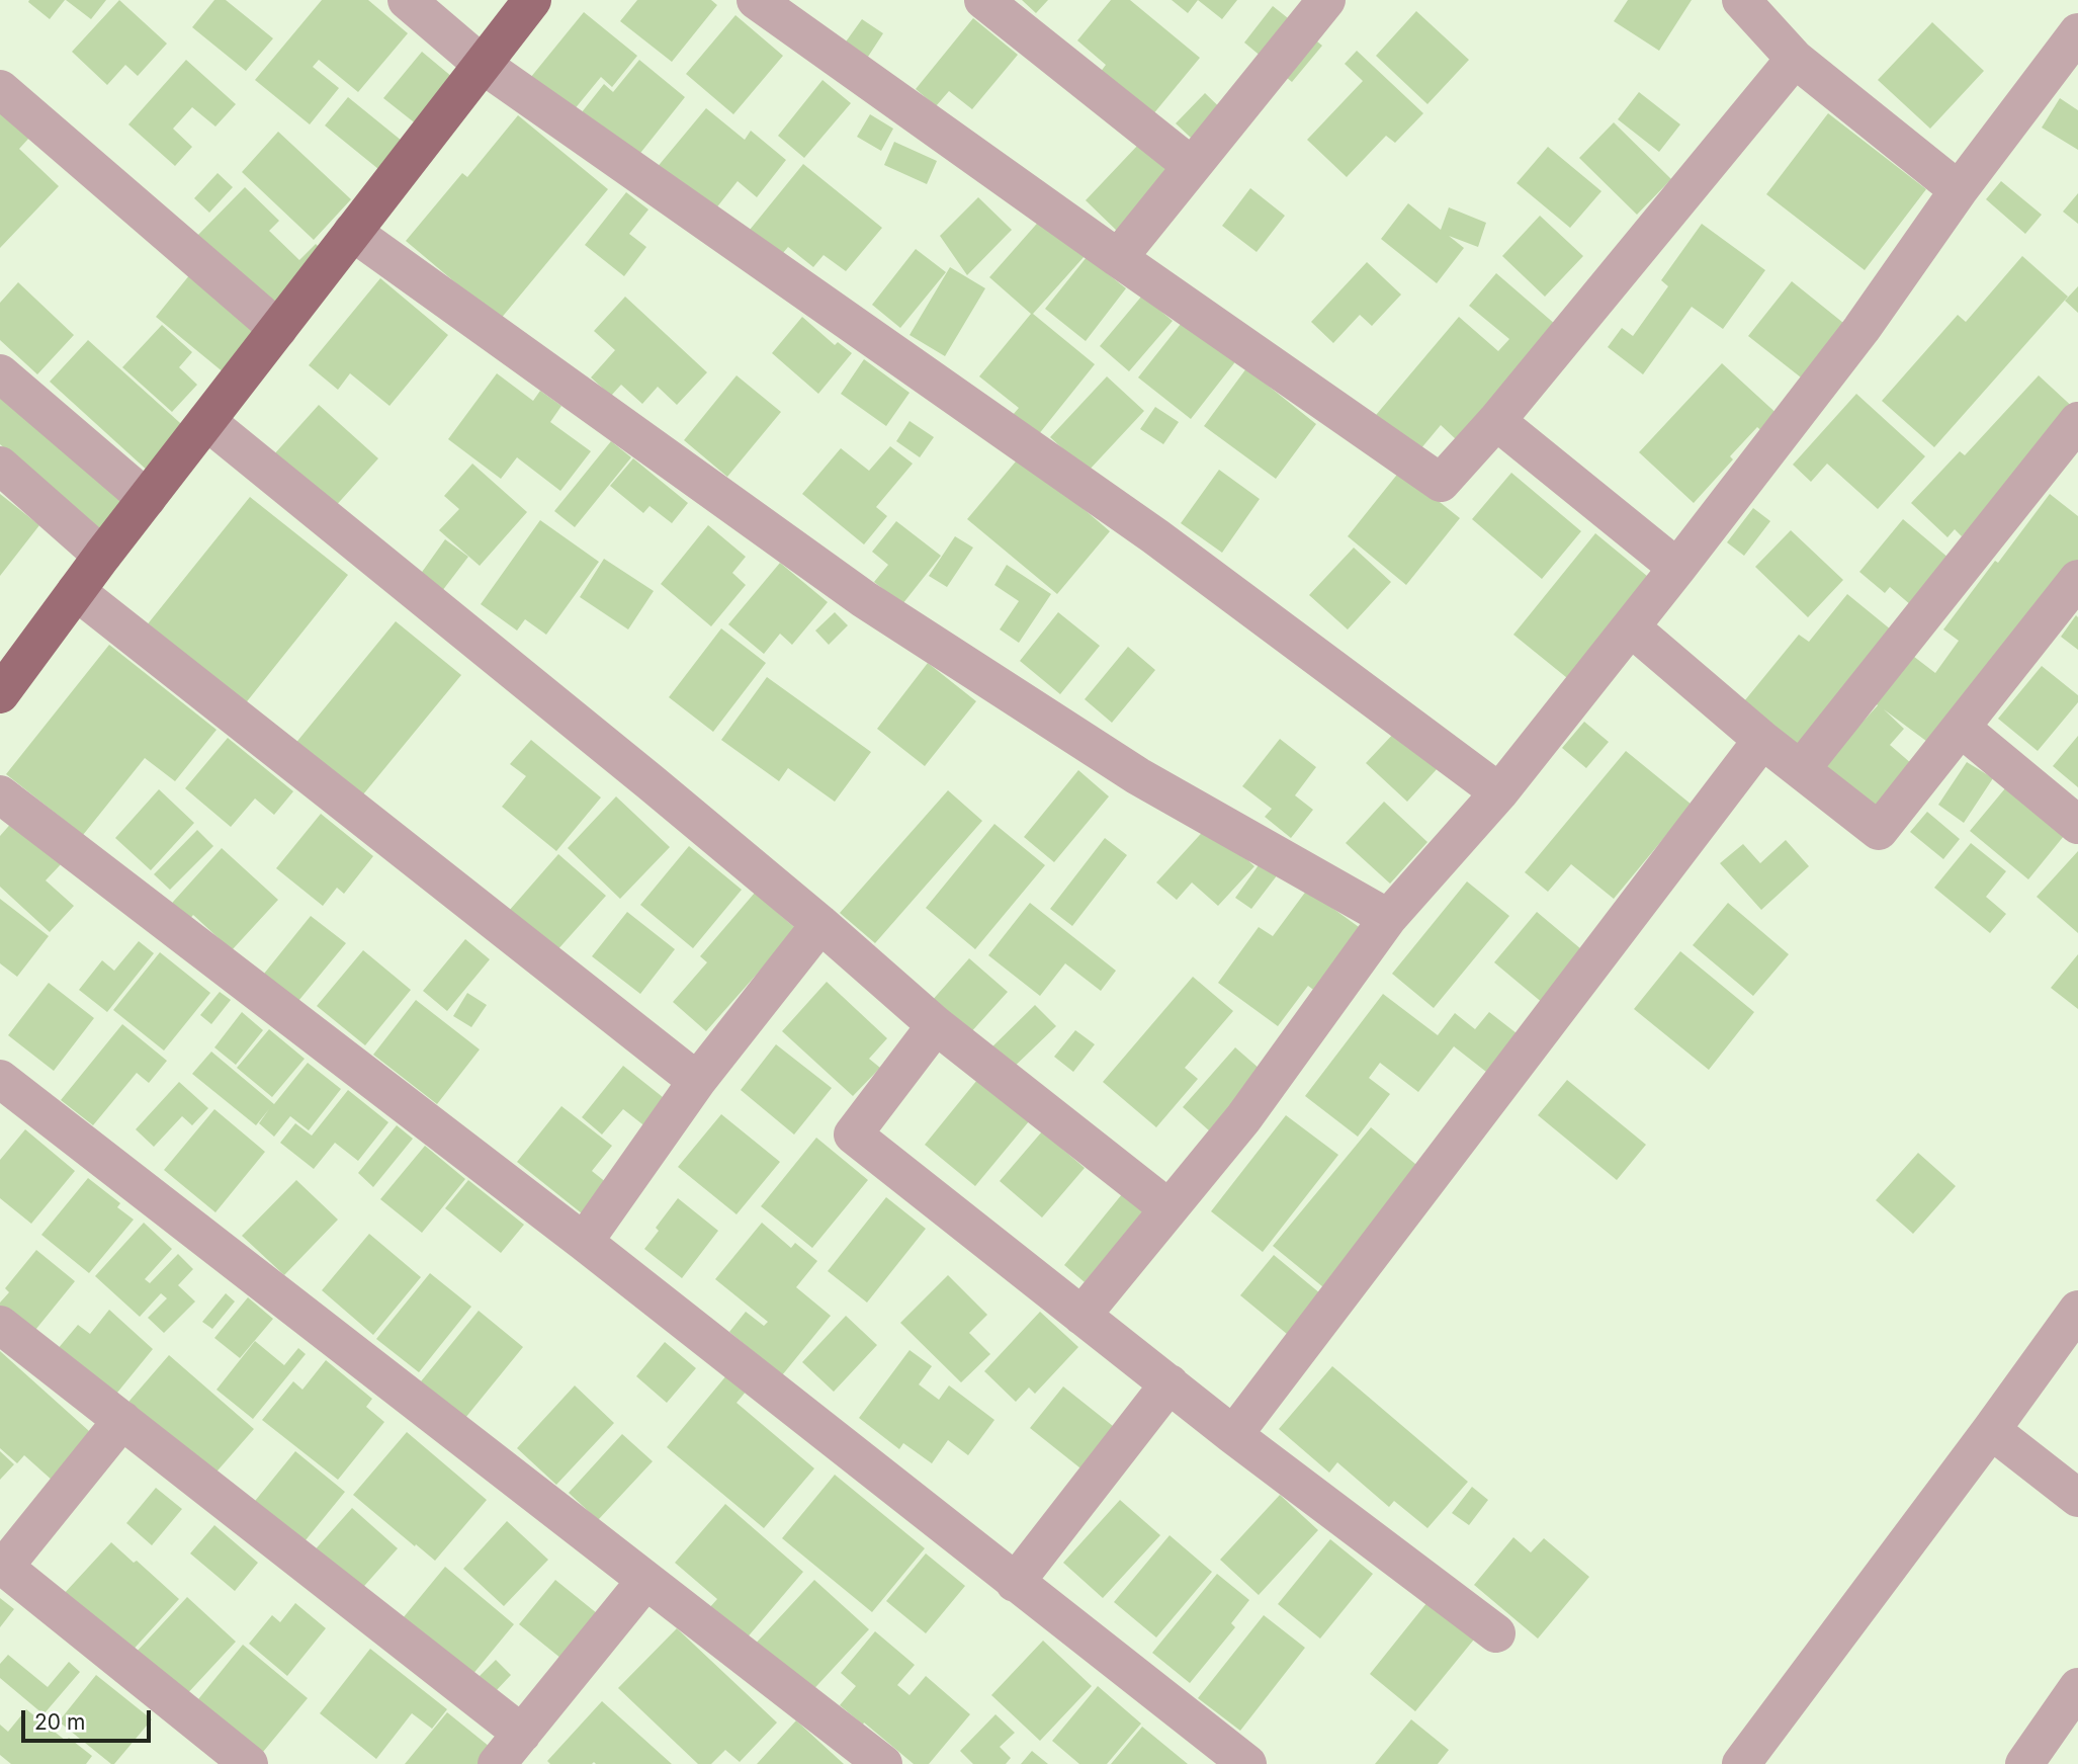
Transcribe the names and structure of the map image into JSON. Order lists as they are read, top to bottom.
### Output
{
  "scale_bar": "20 m"
}
